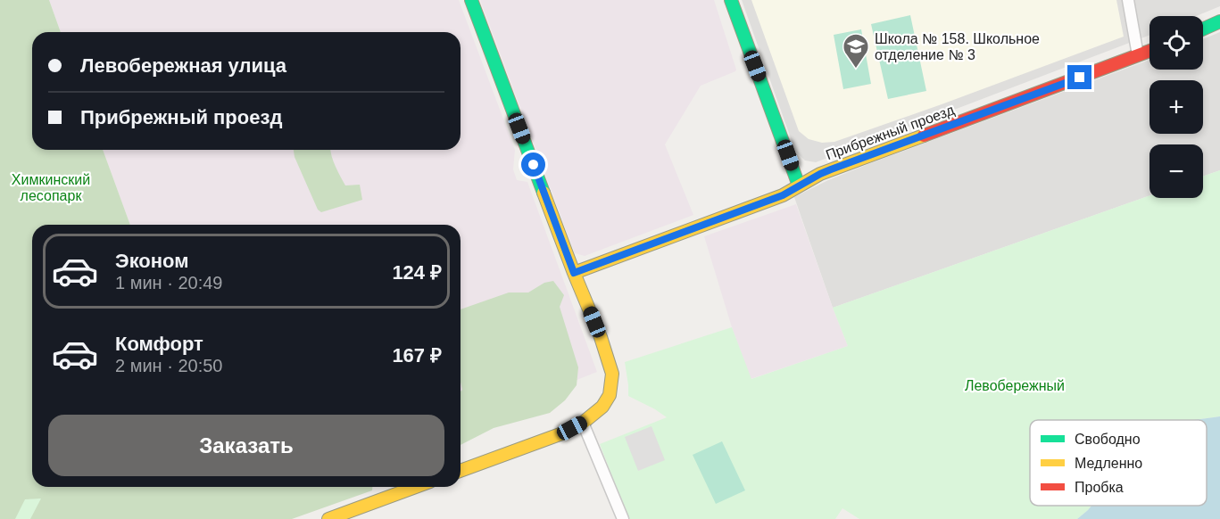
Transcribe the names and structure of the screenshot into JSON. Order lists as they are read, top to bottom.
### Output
{
  "streets": {
    "street": ["Прибрежный проезд"]
  },
  "parks": ["Химкинский лесопарк", "Левобережный"],
  "places": {
    "school or university": ["Школа № 158. Школьное отделение № 3"]
  },
  "legend": ["Свободно", "Медленно", "Пробка"],
  "page": {
    "map_buttons": ["+", "−"],
    "banner": ["Левобережная улица", "Прибрежный проезд"],
    "list": [
      {
        "name": "Эконом",
        "note": "1 мин · 20:49",
        "value": "124 ₽"
      },
      {
        "name": "Комфорт",
        "note": "2 мин · 20:50",
        "value": "167 ₽"
      }
    ],
    "buttons": "Заказать"
  }
}
